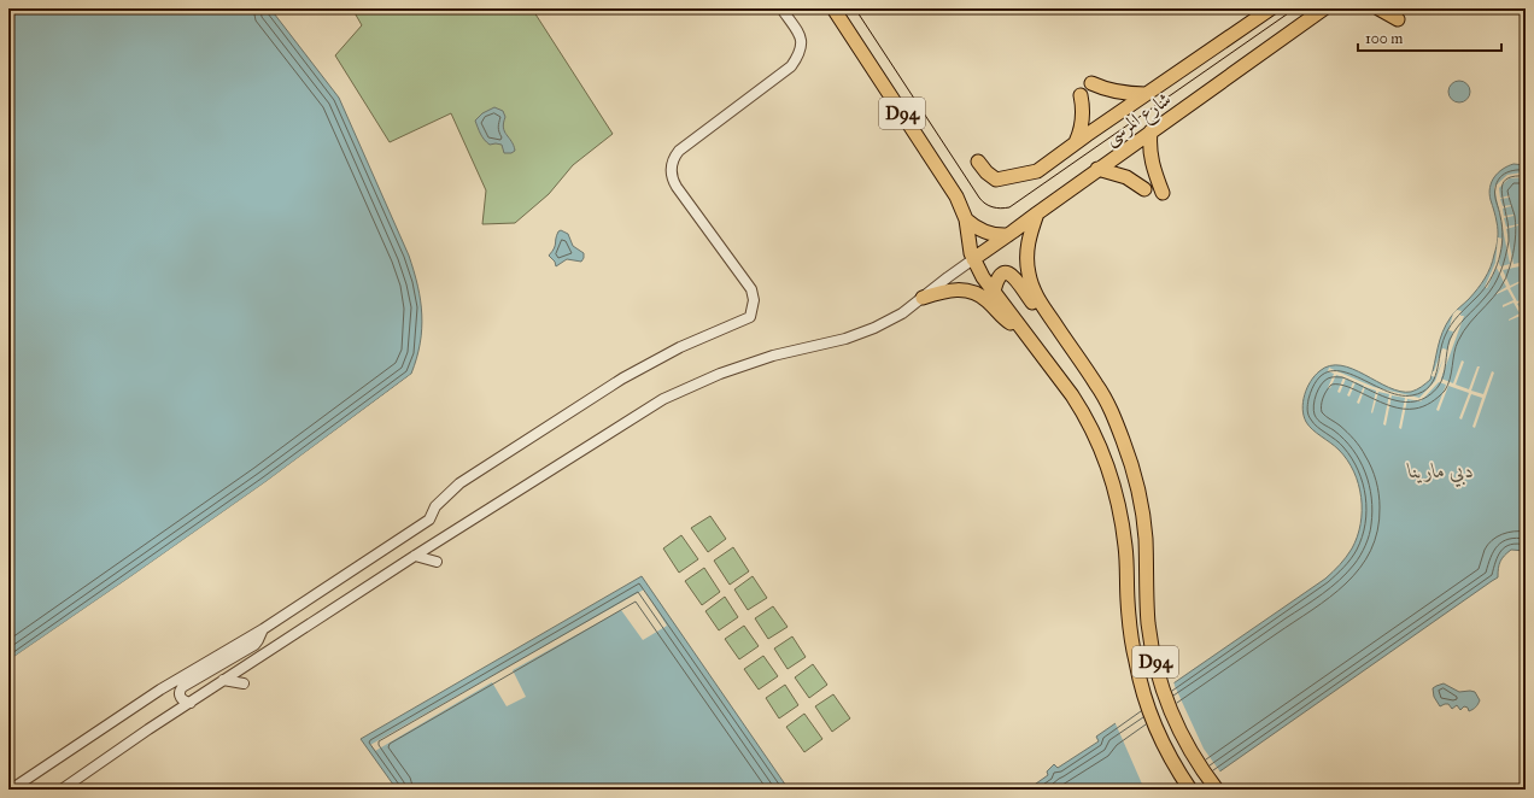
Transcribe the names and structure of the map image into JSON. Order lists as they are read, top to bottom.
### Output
{
  "streets": {
    "main road": ["D94", "شارع المرسى"]
  },
  "crossings": [
    ["D94", "شارع المرسى"]
  ],
  "water": ["دبي مارينا"],
  "scale_bar": "100 m"
}
